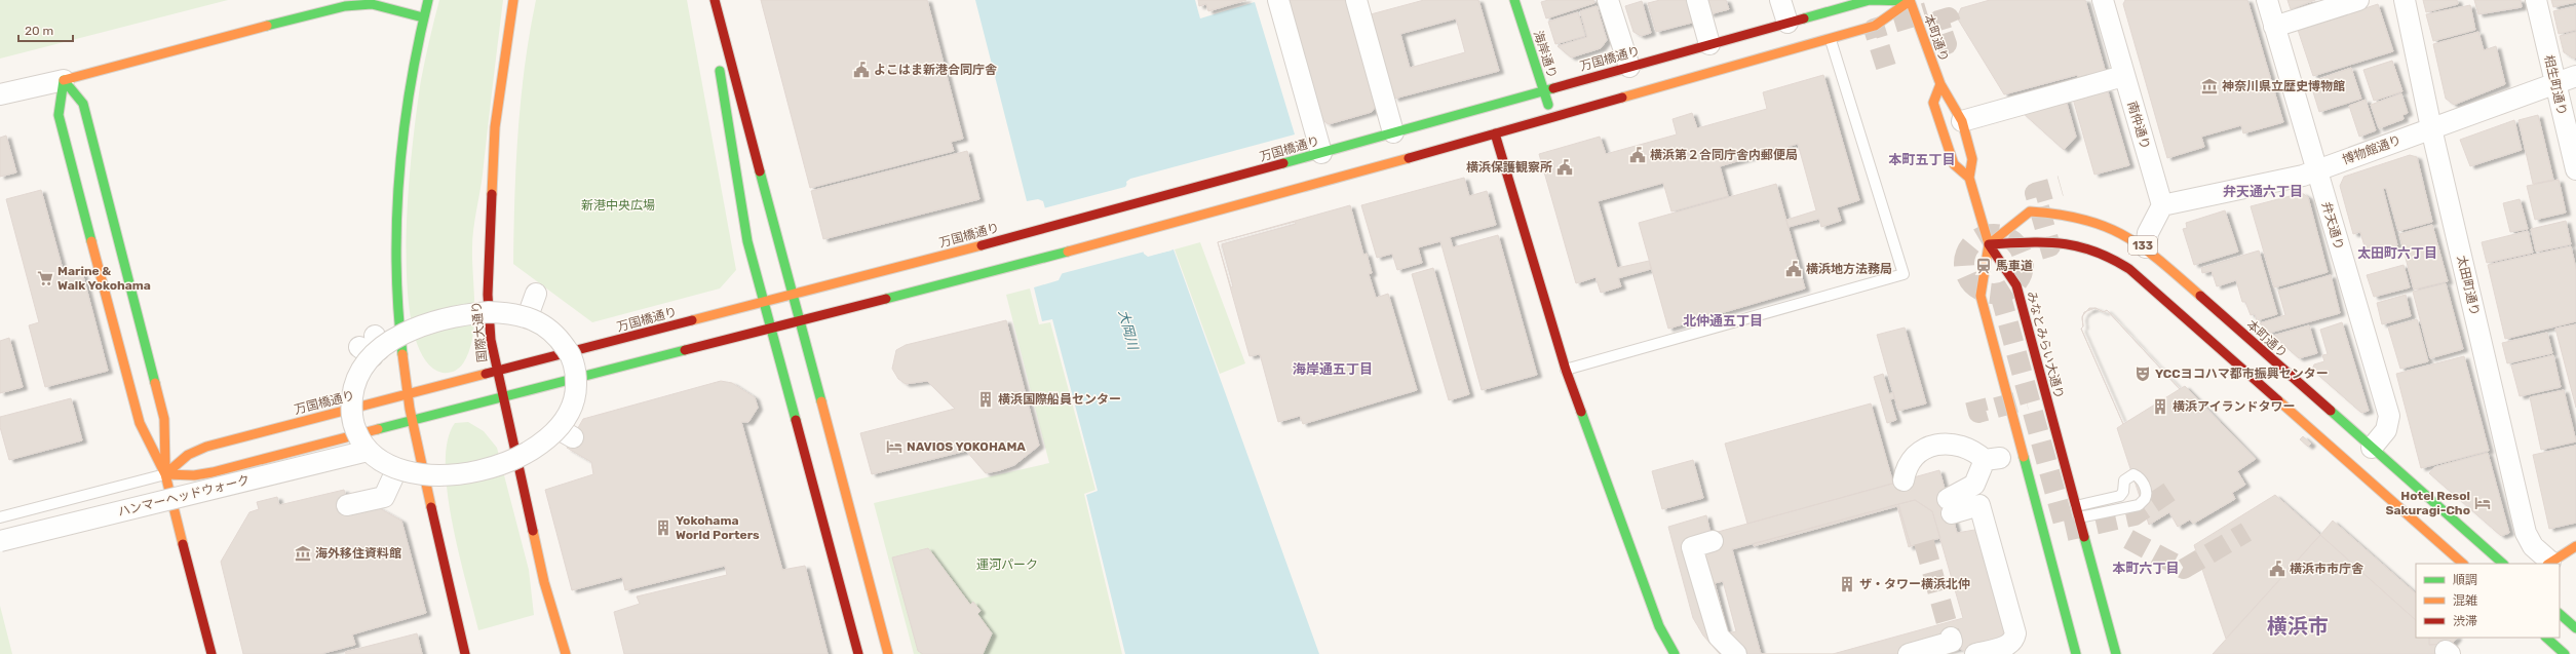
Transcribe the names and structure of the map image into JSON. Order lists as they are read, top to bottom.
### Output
{
  "streets": {
    "main road": [
      "本町通り",
      "海岸通り",
      "万国橋通り",
      "133",
      "国際大通り",
      "みなとみらい大通り"
    ],
    "street": [
      "相生町通り",
      "南仲通り",
      "博物館通り",
      "弁天通り",
      "太田町通り",
      "ハンマーヘッドウォーク"
    ]
  },
  "crossings": [
    ["本町通り", "万国橋通り"],
    ["本町通り", "弁天通り"],
    ["本町通り", "133"],
    ["本町通り", "みなとみらい大通り"],
    ["海岸通り", "万国橋通り"],
    ["万国橋通り", "国際大通り"],
    ["相生町通り", "博物館通り"],
    ["南仲通り", "博物館通り"],
    ["博物館通り", "弁天通り"],
    ["博物館通り", "太田町通り"],
    ["133", "みなとみらい大通り"]
  ],
  "districts": [
    "本町五丁目",
    "弁天通六丁目",
    "太田町六丁目",
    "北仲通五丁目",
    "海岸通五丁目",
    "本町六丁目",
    "横浜市"
  ],
  "water": ["大岡川"],
  "parks": ["新港中央広場", "運河パーク"],
  "places": {
    "public building": [
      "よこはま新港合同庁舎",
      "横浜第２合同庁舎内郵便局",
      "横浜保護観察所",
      "横浜地方法務局",
      "横浜市市庁舎"
    ],
    "museum": ["神奈川県立歴史博物館", "海外移住資料館"],
    "station": ["馬車道"],
    "supermarket": ["Marine & Walk Yokohama"],
    "theatre": ["YCCヨコハマ都市振興センター"],
    "building": [
      "横浜国際船員センター",
      "横浜アイランドタワー",
      "Yokohama World Porters",
      "ザ・タワー横浜北仲"
    ],
    "hotel": ["NAVIOS YOKOHAMA", "Hotel Resol Sakuragi-Cho"]
  },
  "legend": ["順調", "混雑", "渋滞"],
  "scale_bar": "20 m"
}
